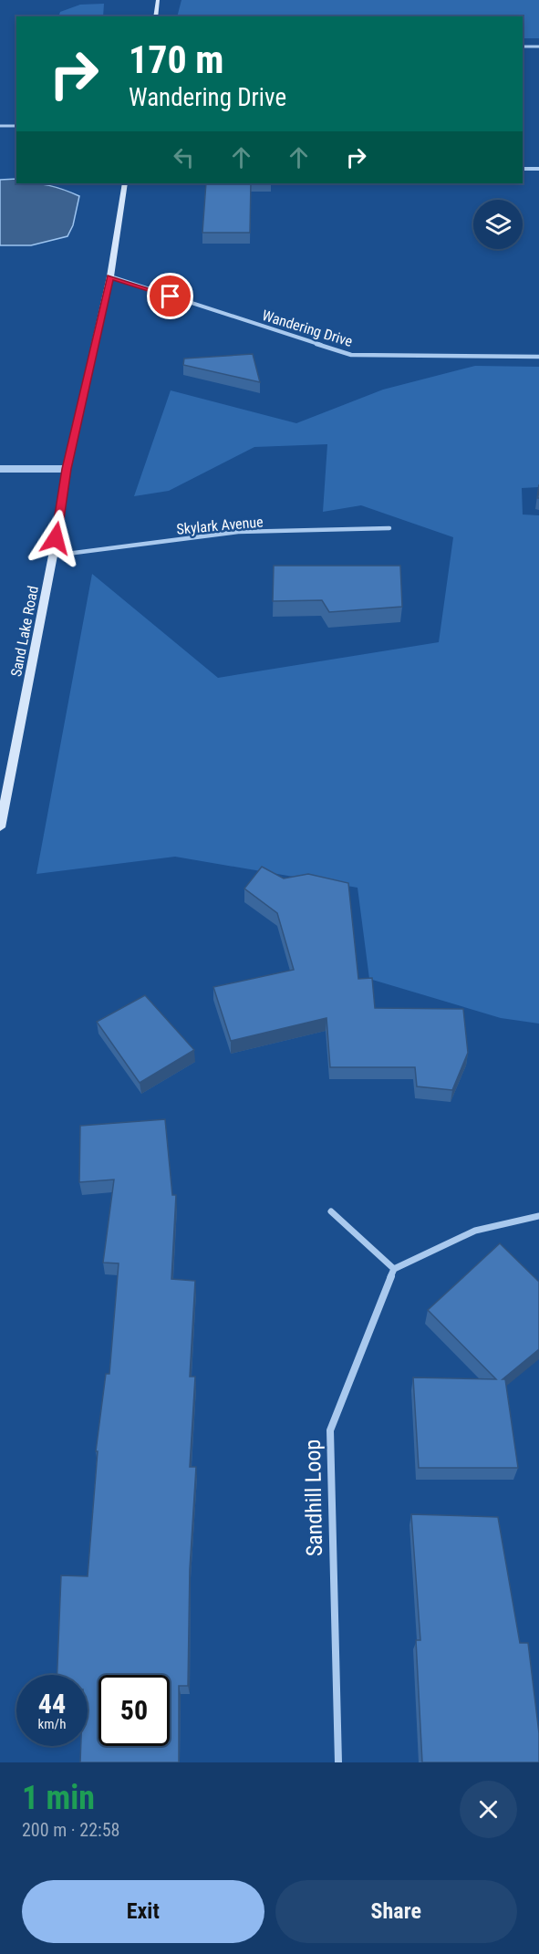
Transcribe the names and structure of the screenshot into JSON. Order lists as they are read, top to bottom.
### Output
{
  "streets": {
    "main road": ["Sand Lake Road"],
    "street": ["Wandering Drive", "Skylark Avenue", "Sandhill Loop"]
  },
  "crossings": [
    ["Wandering Drive", "Sand Lake Road"],
    ["Skylark Avenue", "Sand Lake Road"]
  ],
  "page": {
    "turn": ["170 m", "Wandering Drive"],
    "speed": "44 km/h",
    "limit": "50",
    "heading": ["1 min", "200 m · 22:58"],
    "buttons": ["Exit", "Share"]
  }
}
